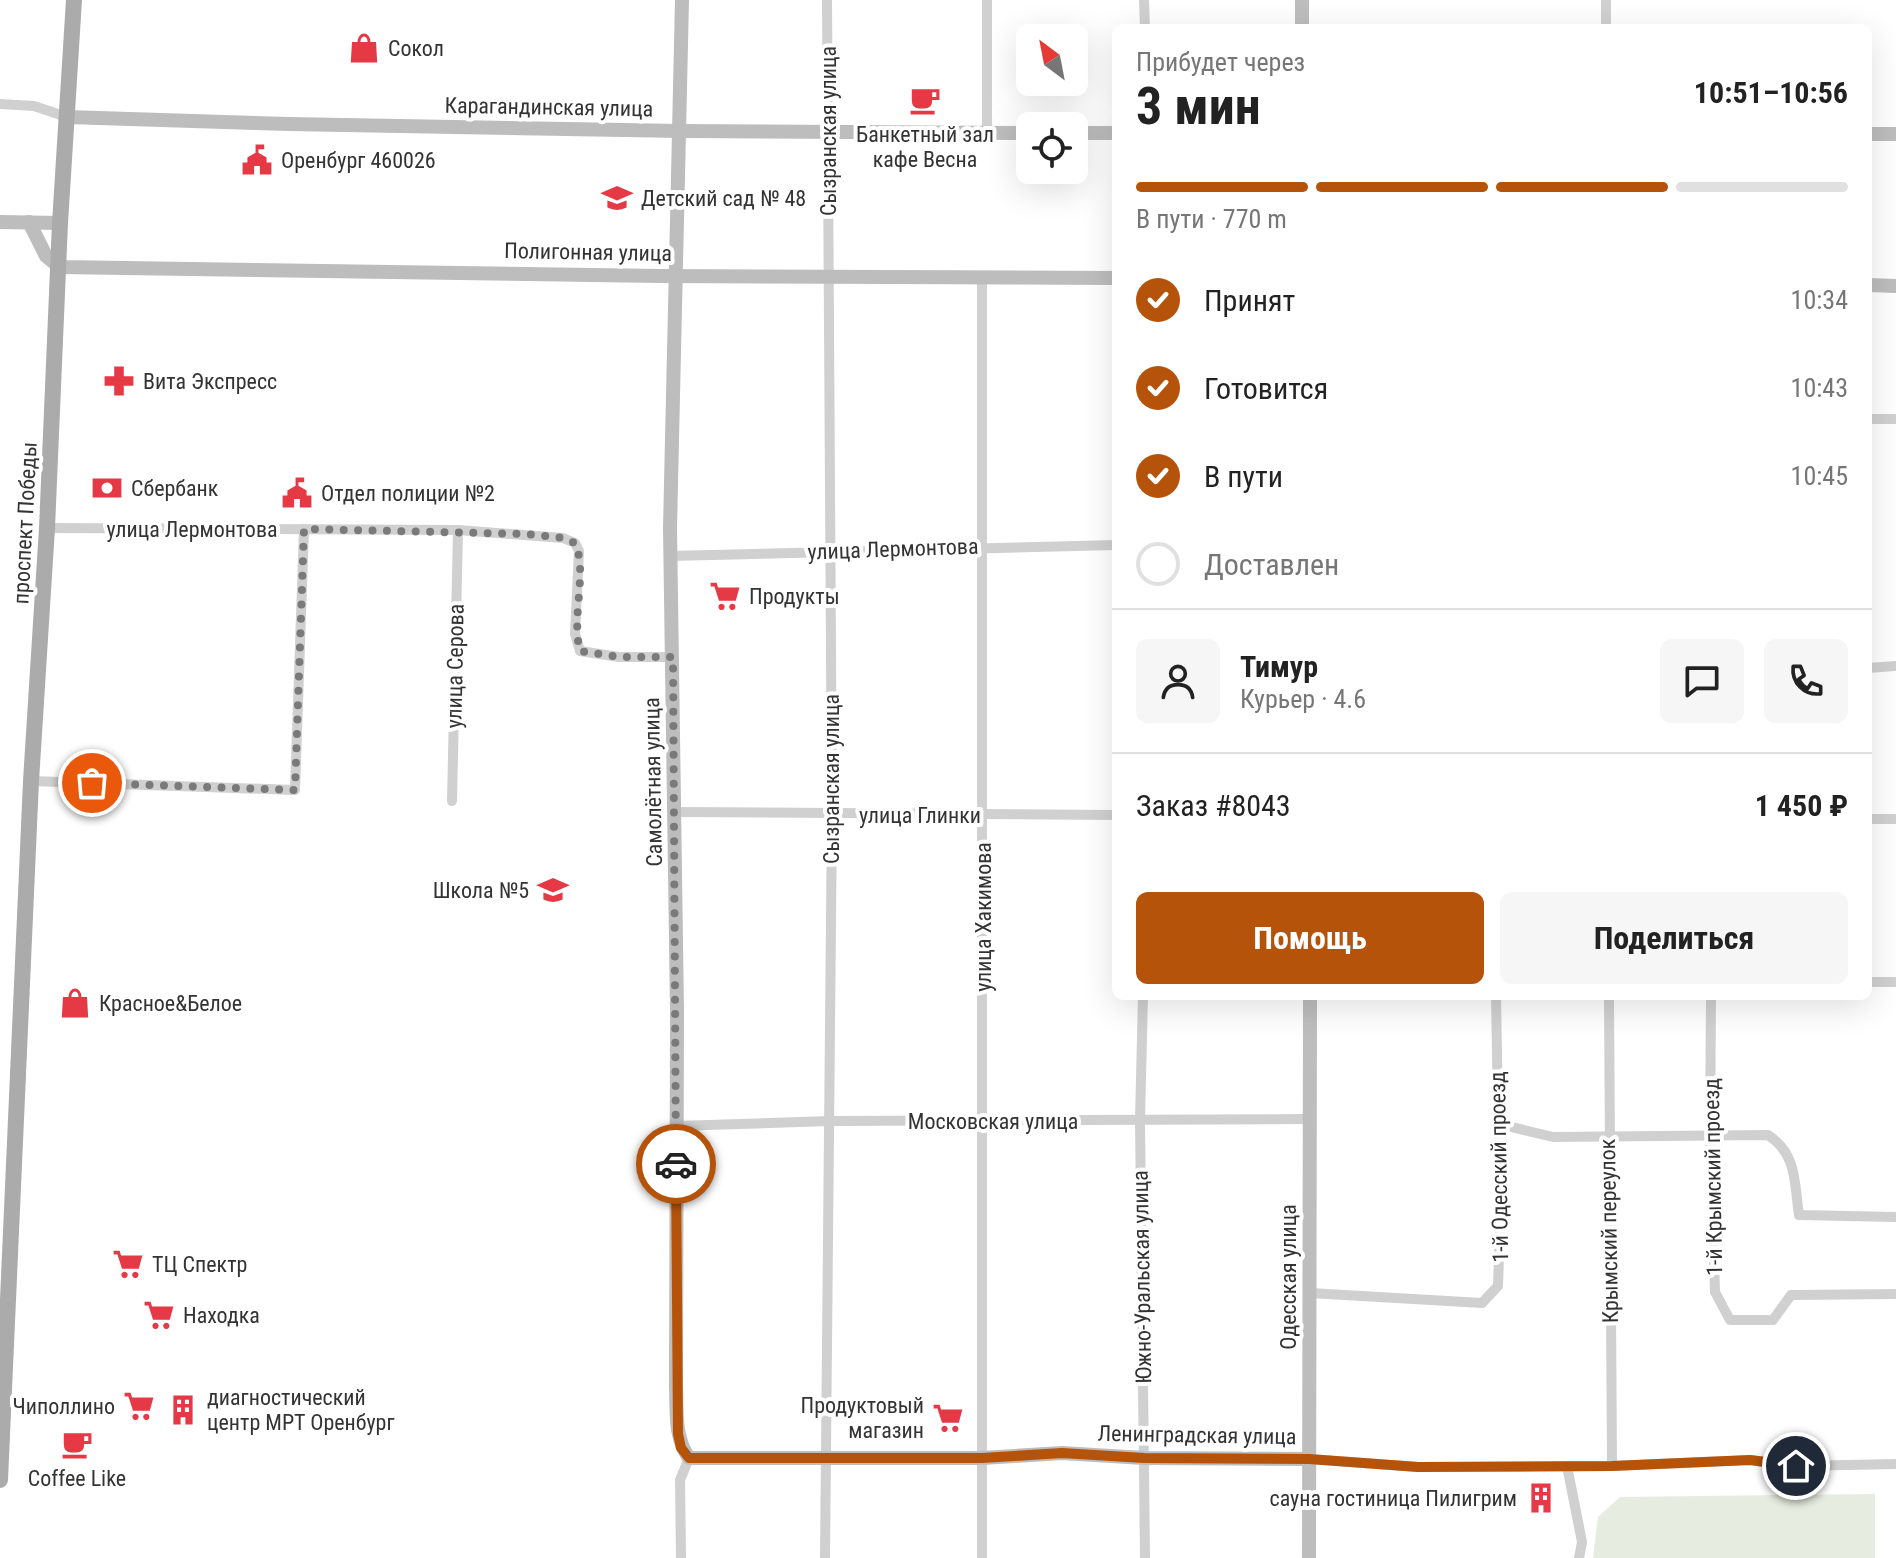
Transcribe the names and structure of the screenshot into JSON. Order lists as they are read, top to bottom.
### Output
{
  "streets": {
    "main road": ["проспект Победы"],
    "street": [
      "Карагандинская улица",
      "Сызранская улица",
      "Полигонная улица",
      "улица Лермонтова",
      "улица Серова",
      "Самолётная улица",
      "улица Глинки",
      "улица Хакимова",
      "Московская улица",
      "1-й Одесский проезд",
      "1-й Крымский проезд",
      "Крымский переулок",
      "Южно-Уральская улица",
      "Одесская улица",
      "Ленинградская улица"
    ]
  },
  "crossings": [
    ["Карагандинская улица", "Сызранская улица"],
    ["Карагандинская улица", "проспект Победы"],
    ["Карагандинская улица", "Самолётная улица"],
    ["Сызранская улица", "Полигонная улица"],
    ["Сызранская улица", "улица Лермонтова"],
    ["Сызранская улица", "улица Глинки"],
    ["Сызранская улица", "Московская улица"],
    ["Сызранская улица", "Ленинградская улица"],
    ["Полигонная улица", "проспект Победы"],
    ["Полигонная улица", "Самолётная улица"],
    ["Полигонная улица", "улица Хакимова"],
    ["проспект Победы", "улица Лермонтова"],
    ["улица Лермонтова", "улица Серова"],
    ["улица Лермонтова", "Самолётная улица"],
    ["улица Лермонтова", "улица Хакимова"],
    ["Самолётная улица", "улица Глинки"],
    ["Самолётная улица", "Московская улица"],
    ["Самолётная улица", "Ленинградская улица"],
    ["улица Глинки", "улица Хакимова"],
    ["улица Хакимова", "Московская улица"],
    ["улица Хакимова", "Ленинградская улица"],
    ["Московская улица", "Южно-Уральская улица"],
    ["Московская улица", "Одесская улица"],
    ["1-й Одесский проезд", "Одесская улица"],
    ["Крымский переулок", "Ленинградская улица"],
    ["Южно-Уральская улица", "Ленинградская улица"],
    ["Одесская улица", "Ленинградская улица"]
  ],
  "places": {
    "shop": ["Сокол", "Красное&Белое"],
    "cafe": ["Банкетный зал кафе Весна", "Coffee Like"],
    "public building": ["Оренбург 460026", "Отдел полиции №2"],
    "school or university": ["Детский сад № 48", "Школа №5"],
    "pharmacy": ["Вита Экспресс"],
    "bank": ["Сбербанк"],
    "supermarket": [
      "Продукты",
      "ТЦ Спектр",
      "Находка",
      "Чиполлино",
      "Продуктовый магазин"
    ],
    "building": ["диагностический центр МРТ Оренбург", "сауна гостиница Пилигрим"]
  },
  "north": "top left",
  "page": {
    "heading": ["3 мин", "Прибудет через", "10:51–10:56"],
    "panel": [
      "Тимур",
      "Курьер · 4.6",
      "Заказ #8043",
      "1 450 ₽"
    ],
    "bar": "В пути · 770 m",
    "list": [
      ["Принят", "10:34"],
      ["Готовится", "10:43"],
      ["В пути", "10:45"],
      "Доставлен"
    ],
    "buttons": ["Помощь", "Поделиться"]
  }
}
